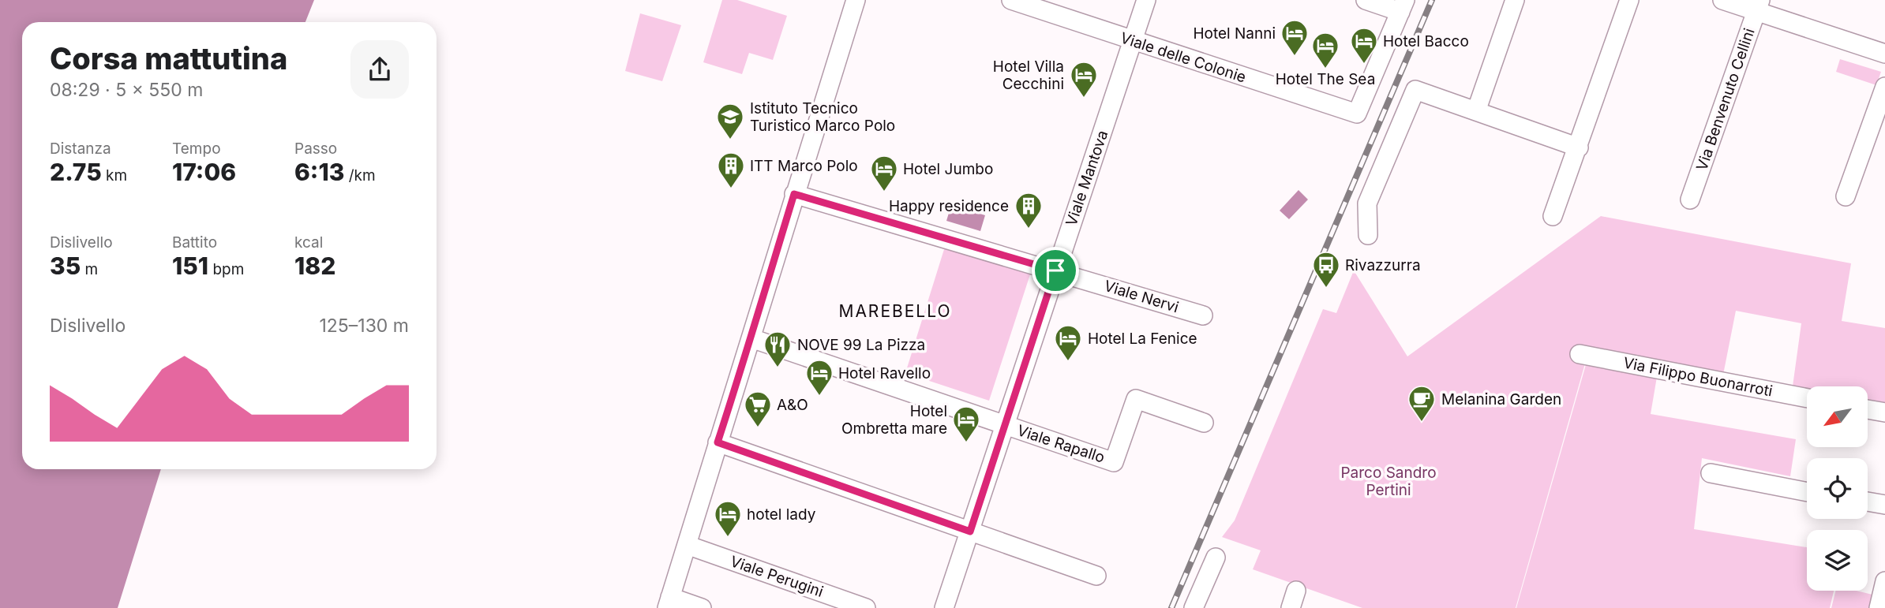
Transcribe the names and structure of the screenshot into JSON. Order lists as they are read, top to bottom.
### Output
{
  "streets": {
    "street": [
      "Viale delle Colonie",
      "Via Benvenuto Cellini",
      "Viale Mantova",
      "Viale Nervi",
      "Via Filippo Buonarroti",
      "Viale Rapallo",
      "Viale Perugini"
    ]
  },
  "crossings": [
    ["Viale delle Colonie", "Viale Mantova"],
    ["Viale Mantova", "Viale Nervi"],
    ["Viale Mantova", "Viale Rapallo"]
  ],
  "districts": ["MAREBELLO"],
  "parks": ["Parco Sandro Pertini"],
  "places": {
    "hotel": [
      "Hotel Nanni",
      "Hotel Bacco",
      "Hotel The Sea",
      "Hotel Villa Cecchini",
      "Hotel Jumbo",
      "Hotel La Fenice",
      "Hotel Ravello",
      "Hotel Ombretta mare",
      "hotel lady"
    ],
    "school or university": ["Istituto Tecnico Turistico Marco Polo"],
    "building": ["ITT Marco Polo", "Happy residence"],
    "bus stop": ["Rivazzurra"],
    "restaurant": ["NOVE 99 La Pizza"],
    "cafe": ["Melanina Garden"],
    "supermarket": ["A&O"]
  },
  "north": "bottom left",
  "page": {
    "heading": ["Corsa mattutina", "08:29 · 5 × 550 m"],
    "stats": [
      ["Distanza", "2.75 km"],
      ["Tempo", "17:06"],
      ["Passo", "6:13 /km"],
      ["Dislivello", "35 m"],
      ["Battito", "151 bpm"],
      ["kcal", "182"]
    ],
    "chart": ["Dislivello", "125–130 m"]
  }
}
